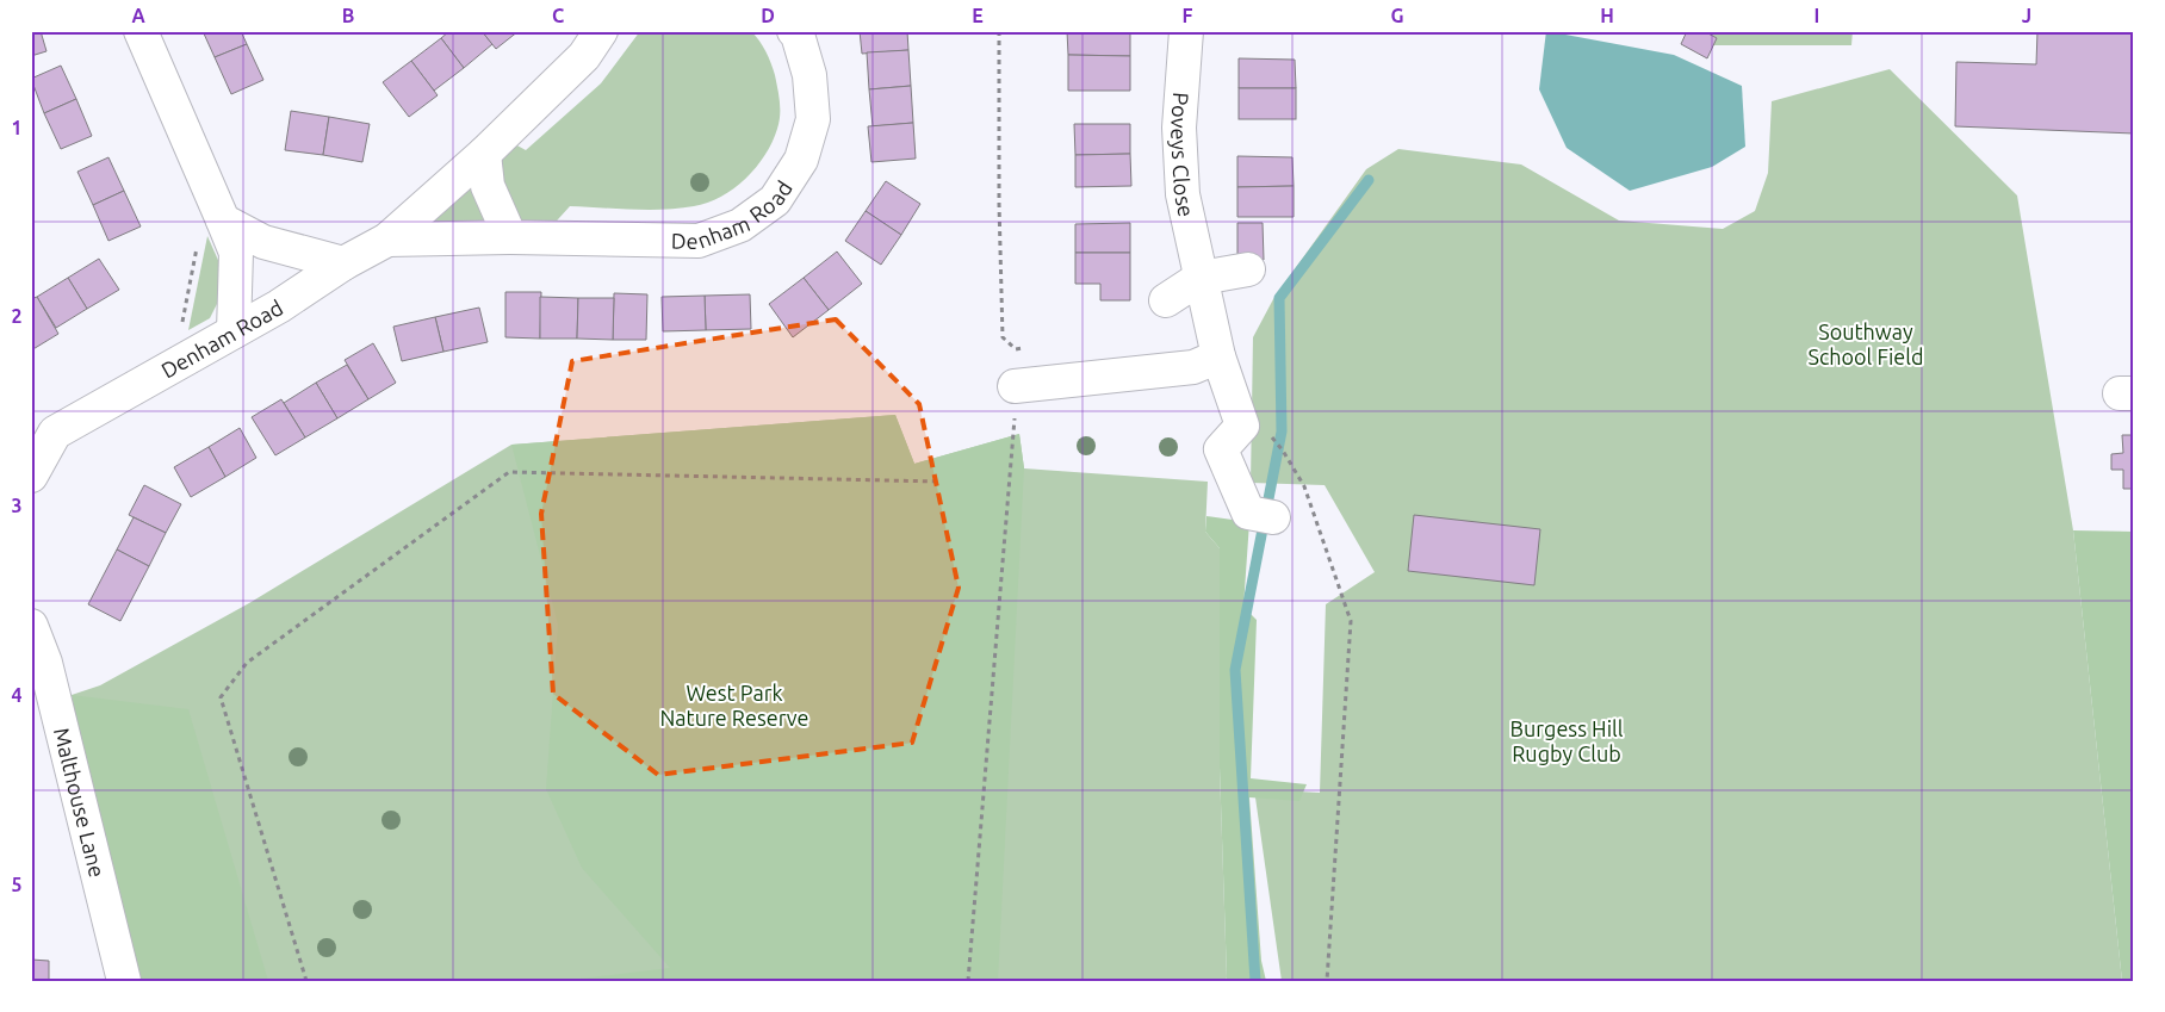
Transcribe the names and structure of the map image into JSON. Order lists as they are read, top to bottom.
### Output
{
  "streets": {
    "street": ["Poveys Close", "Denham Road", "Malthouse Lane"]
  },
  "parks": ["Southway School Field", "West Park Nature Reserve", "Burgess Hill Rugby Club"],
  "grid": {
    "columns": [
      "A",
      "B",
      "C",
      "D",
      "E",
      "F",
      "G",
      "H",
      "I",
      "J"
    ],
    "rows": [
      "1",
      "2",
      "3",
      "4",
      "5"
    ]
  }
}
